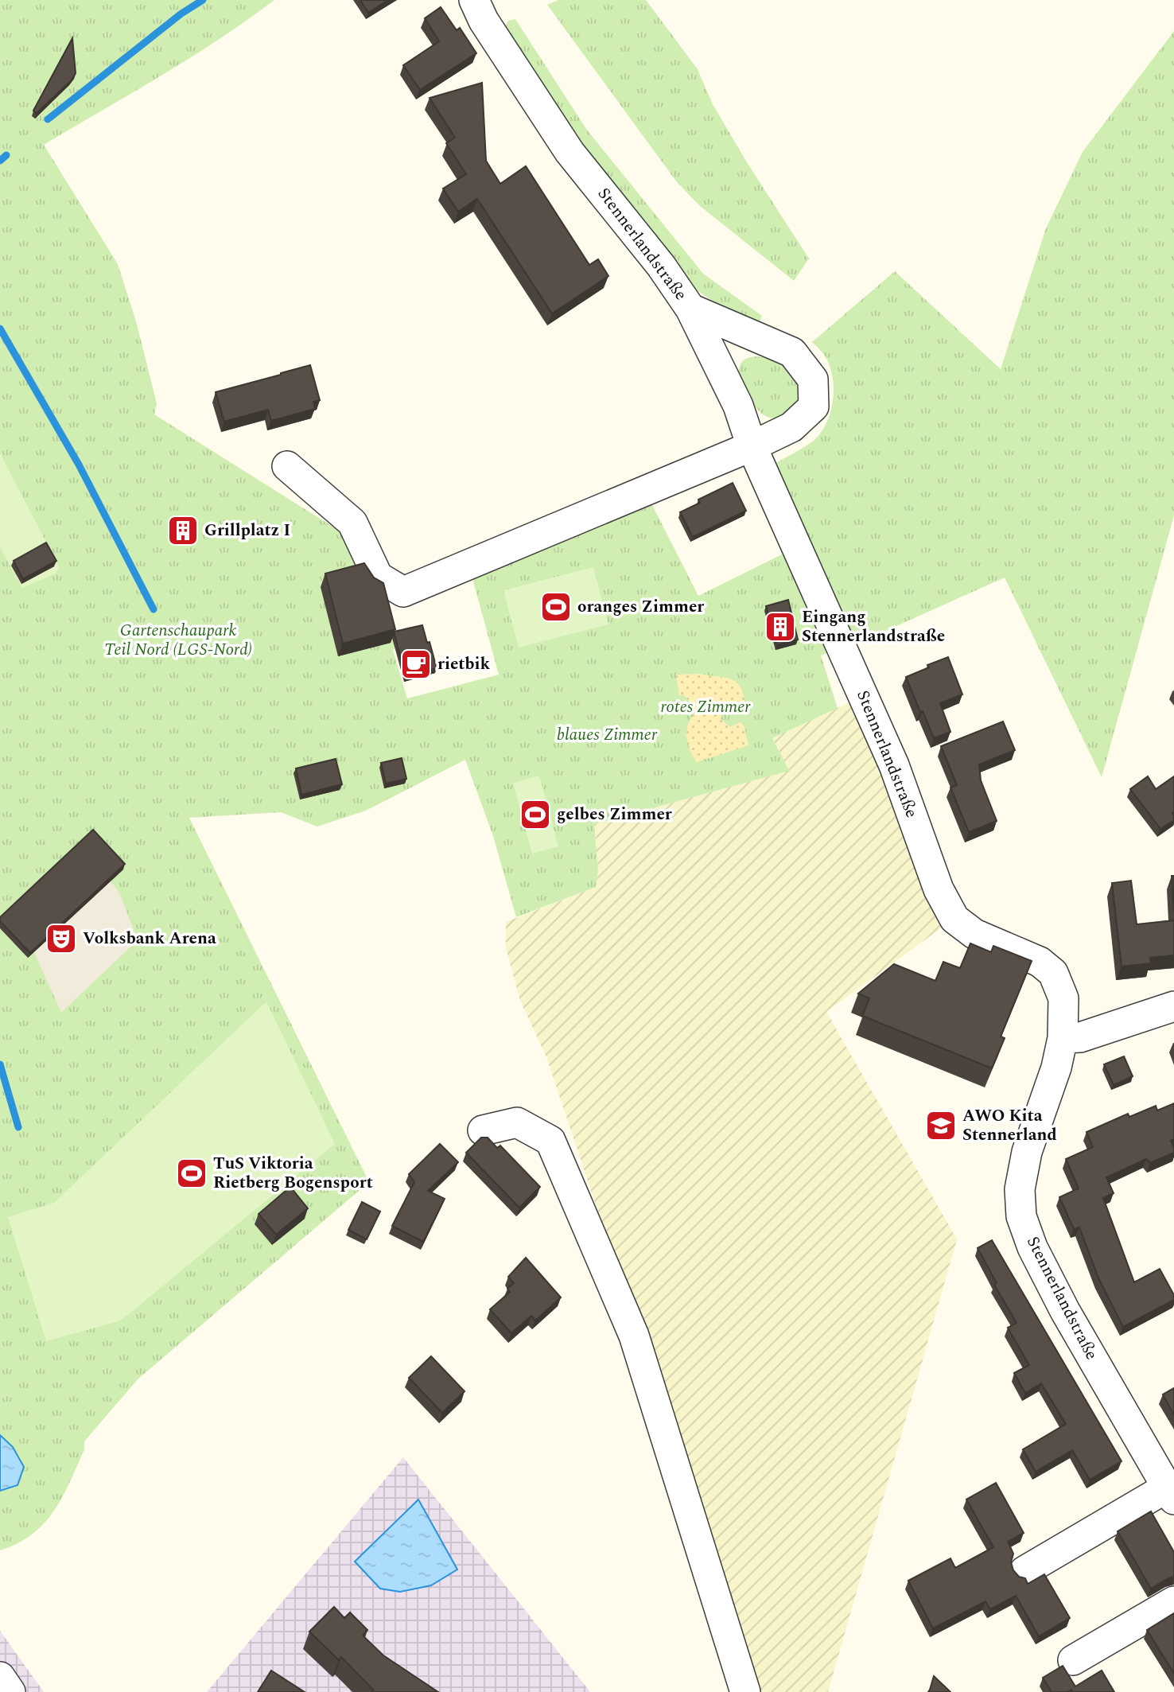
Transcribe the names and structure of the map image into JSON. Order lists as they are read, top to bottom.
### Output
{
  "streets": {
    "street": ["Stennerlandstraße"]
  },
  "parks": ["Gartenschaupark Teil Nord (LGS-Nord)", "rotes Zimmer", "blaues Zimmer"],
  "places": {
    "building": ["Grillplatz I", "Eingang Stennerlandstraße"],
    "sports": ["oranges Zimmer", "gelbes Zimmer", "TuS Viktoria Rietberg Bogensport"],
    "cafe": ["rietbik"],
    "theatre": ["Volksbank Arena"],
    "school or university": ["AWO Kita Stennerland"]
  }
}
